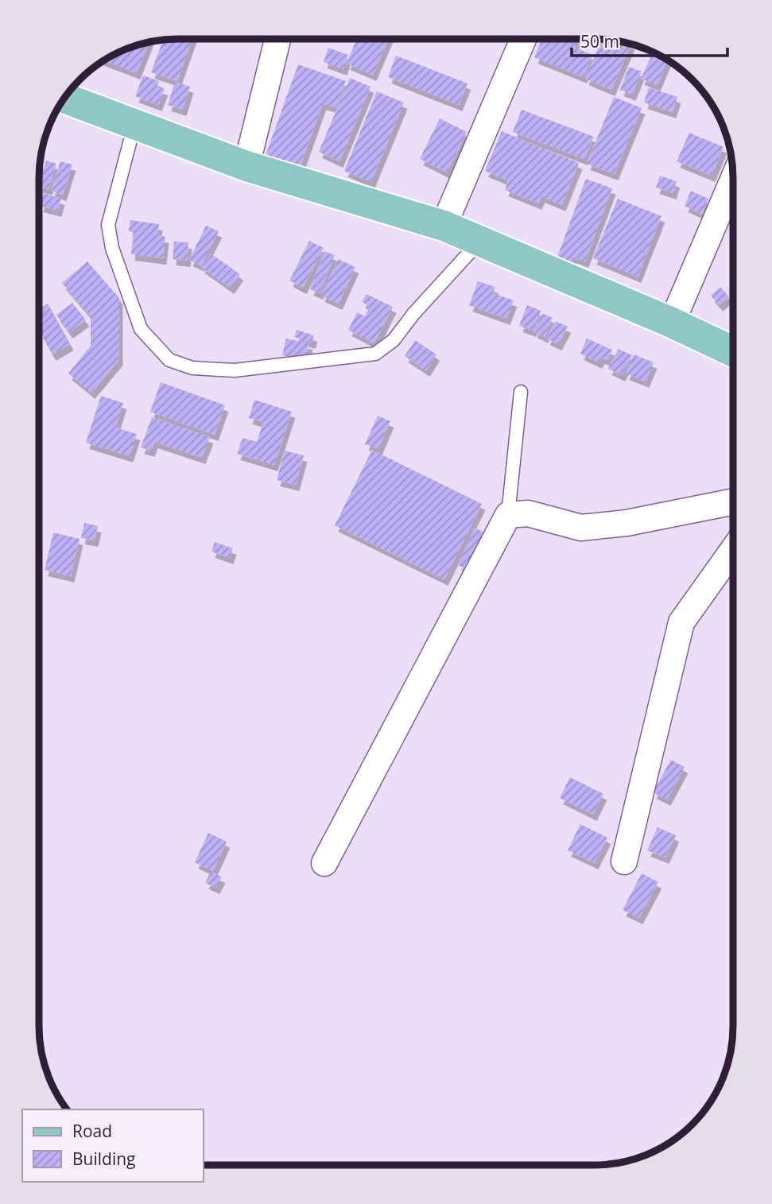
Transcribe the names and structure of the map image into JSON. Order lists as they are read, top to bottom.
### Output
{
  "legend": ["Road", "Building"],
  "scale_bar": "50 m"
}
